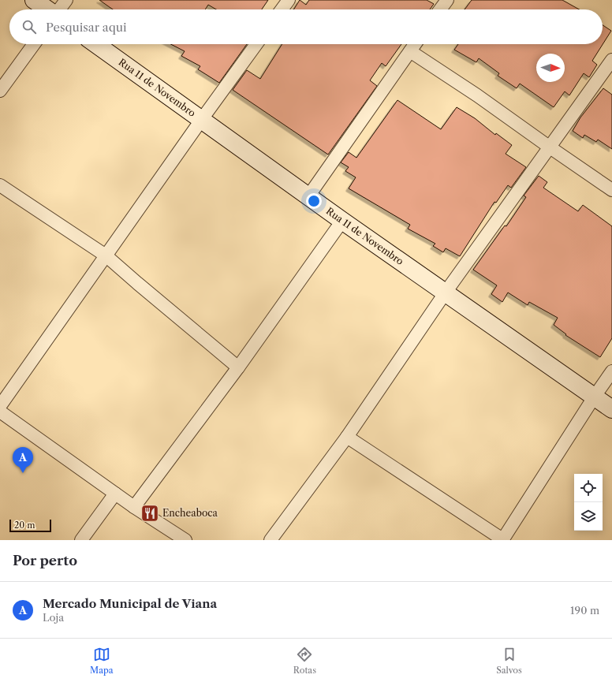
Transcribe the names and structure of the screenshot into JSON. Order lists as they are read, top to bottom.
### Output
{
  "streets": {
    "main road": ["Rua 11 de Novembro"]
  },
  "places": {
    "restaurant": ["Encheaboca"]
  },
  "scale_bar": "20 m",
  "north": "right",
  "page": {
    "search": "Pesquisar aqui",
    "pins": "A",
    "scale": "20 m",
    "heading": "Por perto",
    "list": [
      {
        "mark": "A",
        "name": "Mercado Municipal de Viana",
        "note": "Loja",
        "value": "190 m"
      }
    ],
    "nav": ["Mapa", "Rotas", "Salvos"]
  }
}
